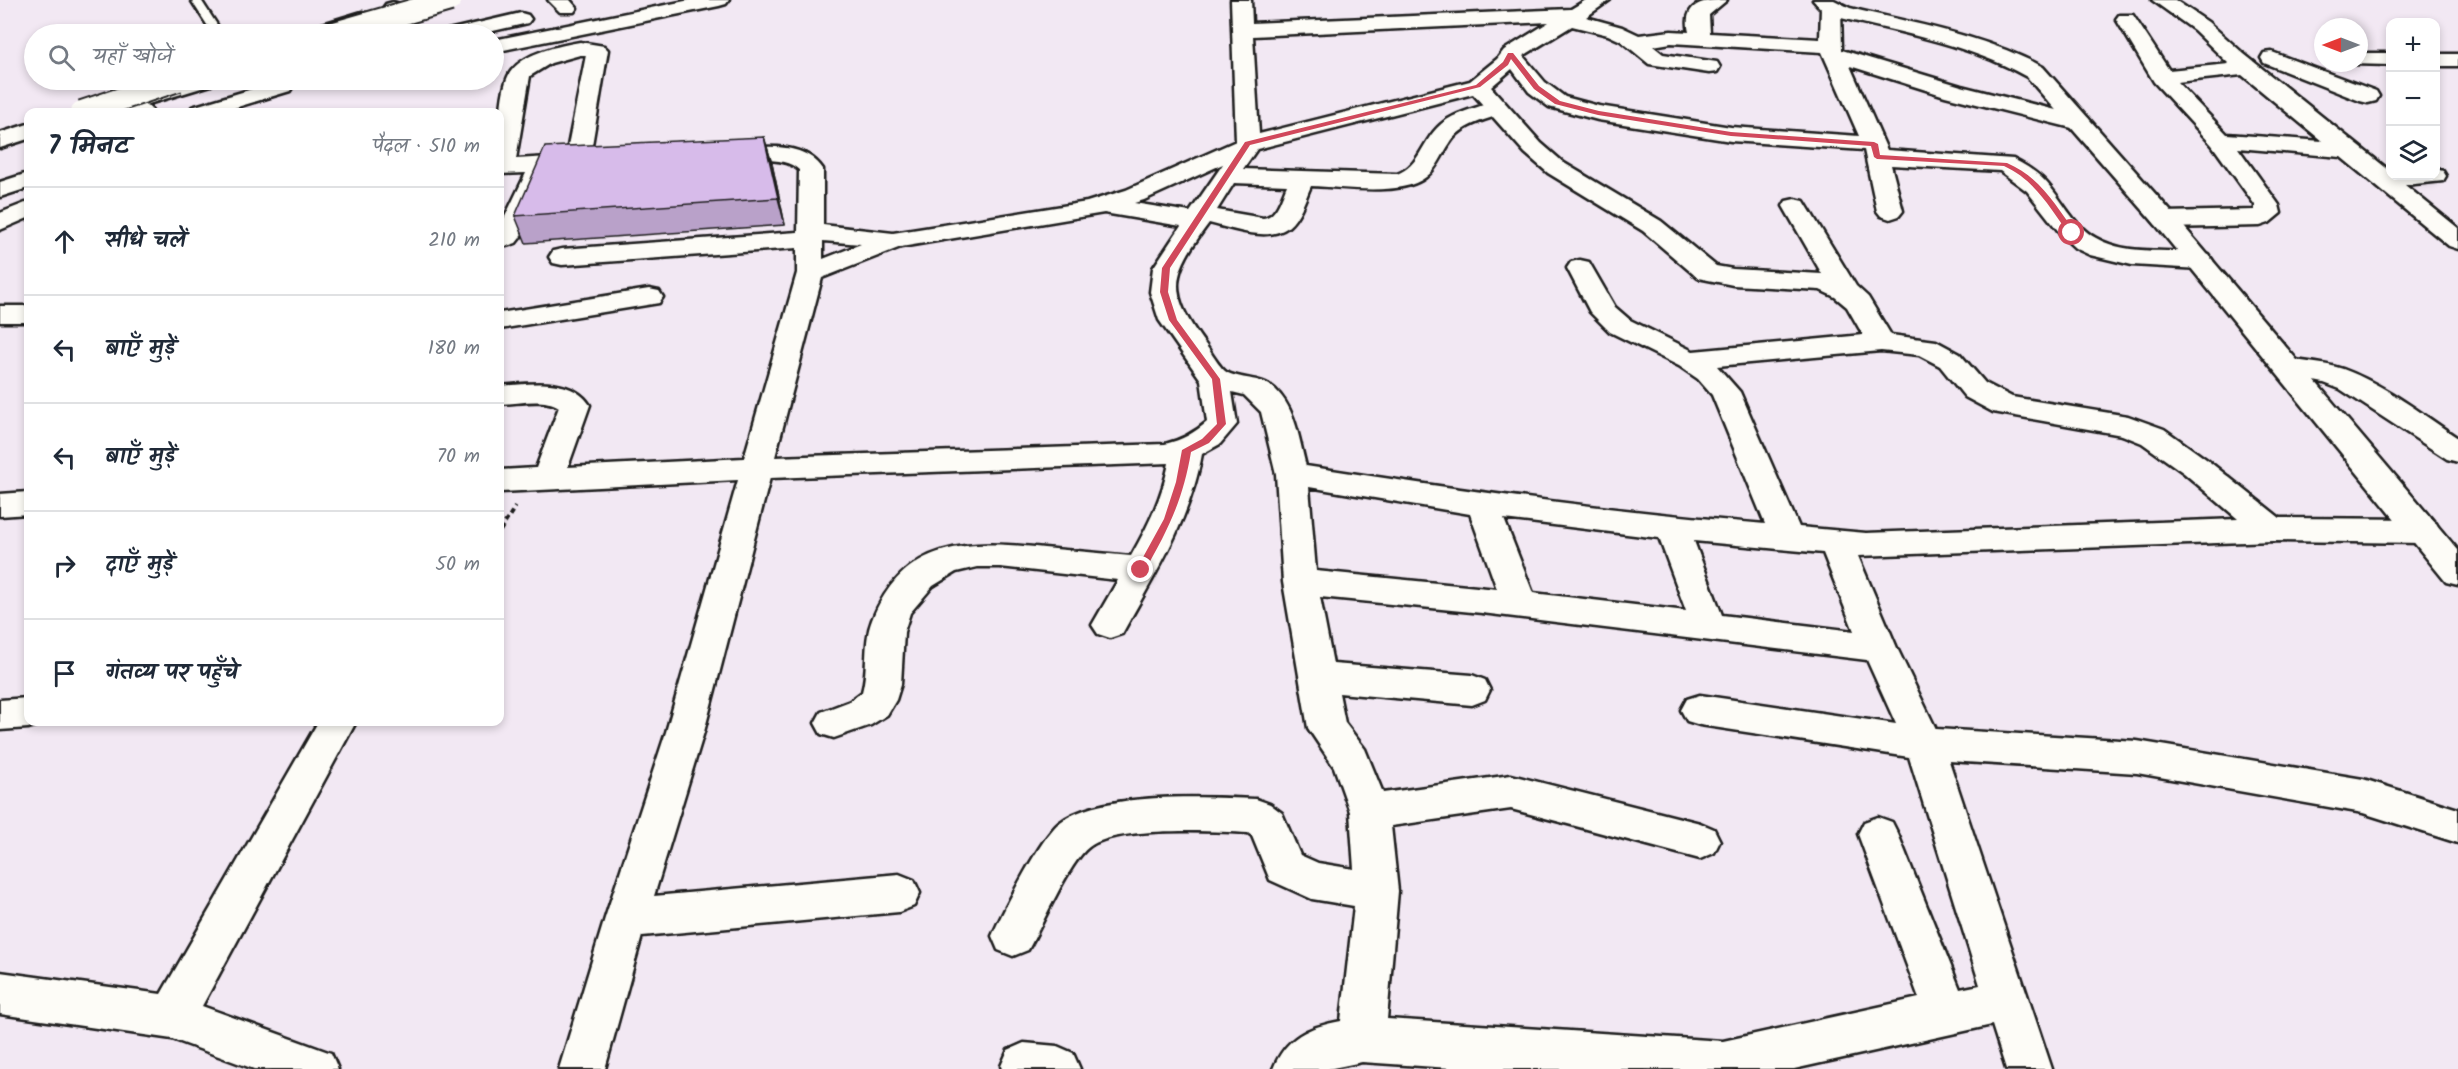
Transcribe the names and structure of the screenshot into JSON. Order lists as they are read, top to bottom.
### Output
{
  "north": "left",
  "page": {
    "map_buttons": ["+", "−"],
    "search": "यहाँ खोजें",
    "heading": ["7 मिनट", "पैदल · 510 m"],
    "list": [
      ["सीधे चलें", "210 m"],
      ["बाएँ मुड़ें", "180 m"],
      ["बाएँ मुड़ें", "70 m"],
      ["दाएँ मुड़ें", "50 m"],
      "गंतव्य पर पहुँचे"
    ]
  }
}
